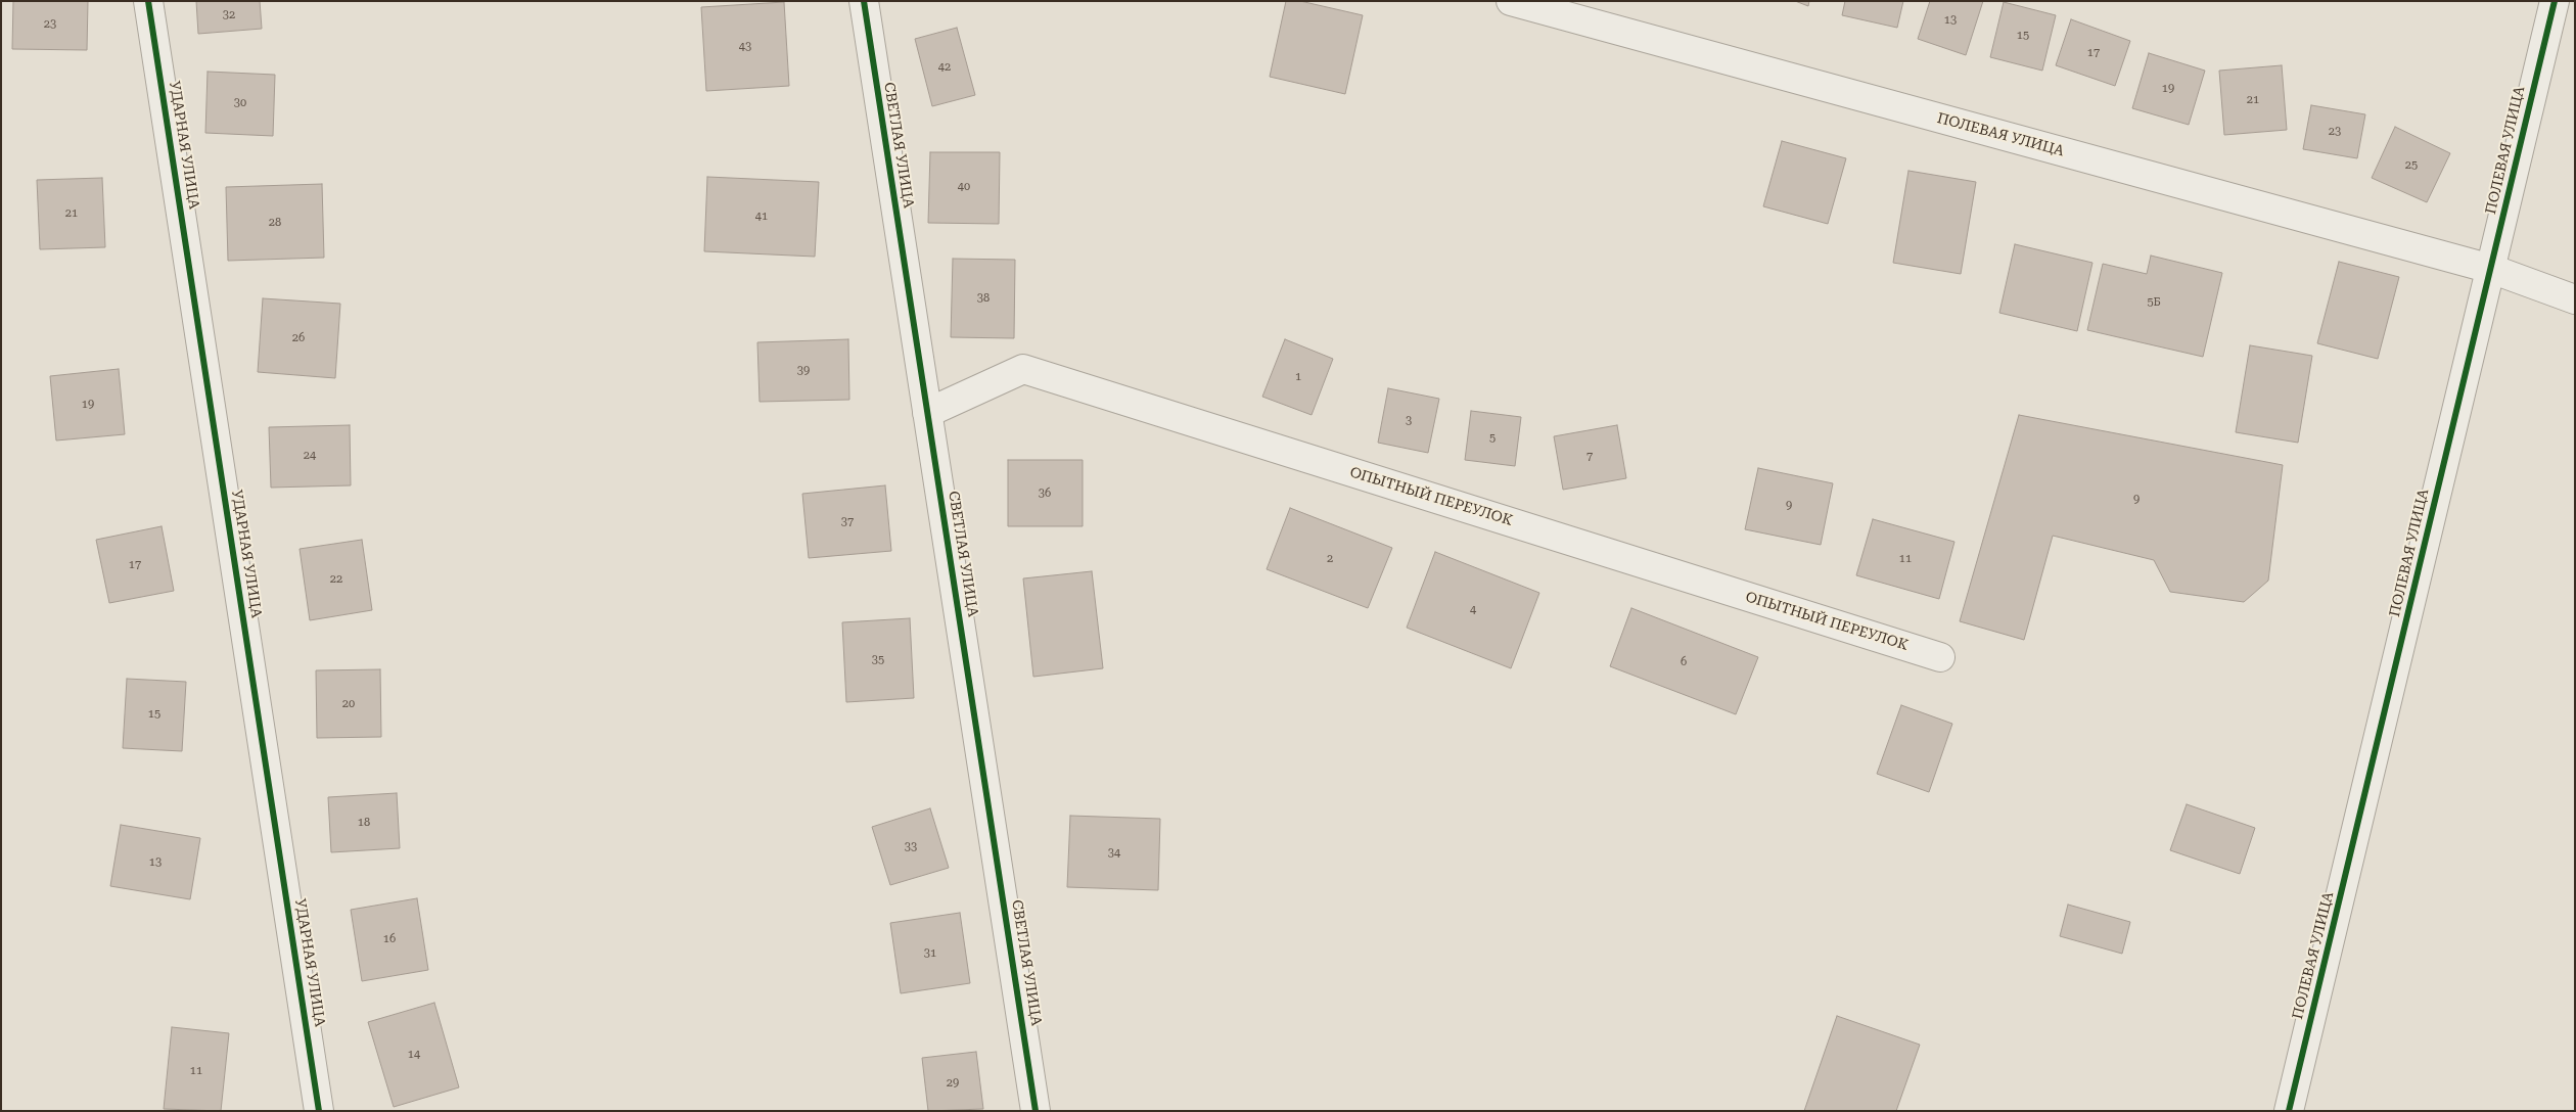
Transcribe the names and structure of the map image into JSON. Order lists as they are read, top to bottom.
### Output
{
  "streets": {
    "street": [
      "ПОЛЕВАЯ УЛИЦА",
      "УДАРНАЯ УЛИЦА",
      "СВЕТЛАЯ УЛИЦА",
      "ОПЫТНЫЙ ПЕРЕУЛОК"
    ]
  },
  "crossings": [
    ["СВЕТЛАЯ УЛИЦА", "ОПЫТНЫЙ ПЕРЕУЛОК"]
  ],
  "house_numbers": [
    "32",
    "13",
    "23",
    "15",
    "43",
    "17",
    "42",
    "19",
    "21",
    "30",
    "23",
    "25",
    "40",
    "21",
    "41",
    "28",
    "38",
    "5Б",
    "26",
    "39",
    "1",
    "19",
    "3",
    "5",
    "24",
    "7",
    "36",
    "9",
    "9",
    "37",
    "2",
    "11",
    "17",
    "22",
    "4",
    "35",
    "6",
    "20",
    "15",
    "18",
    "33",
    "34",
    "13",
    "16",
    "31",
    "14",
    "11",
    "29"
  ]
}
